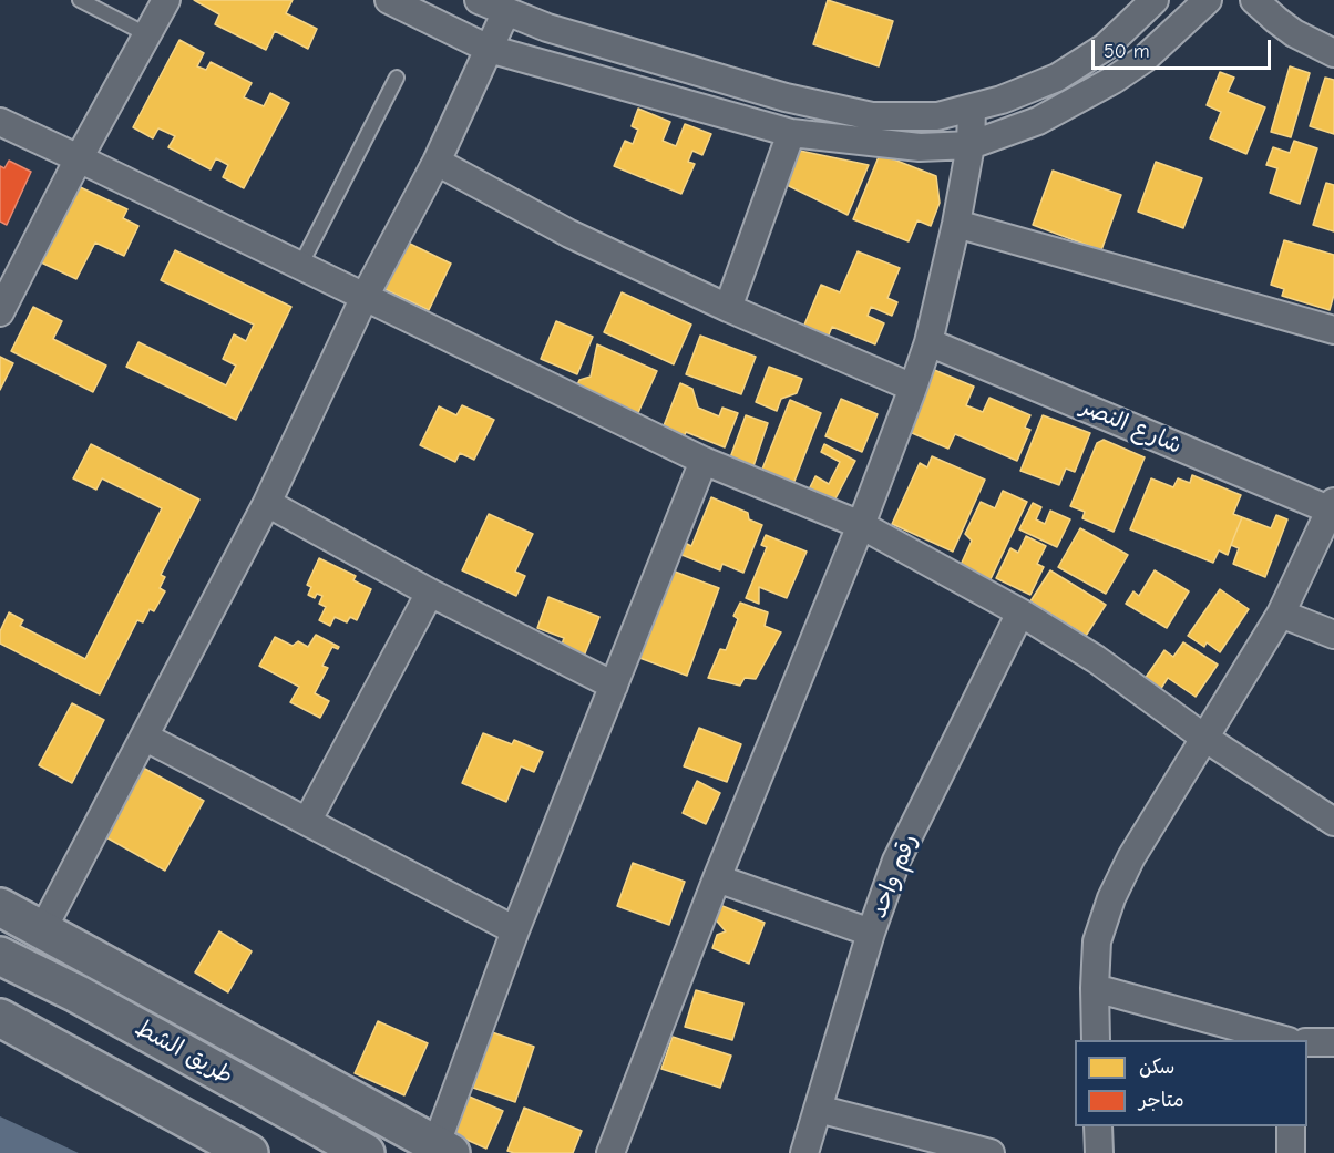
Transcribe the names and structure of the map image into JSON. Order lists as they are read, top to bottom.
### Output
{
  "streets": {
    "main road": ["طريق الشط"],
    "street": ["شارع النصر", "رقم واحد"]
  },
  "legend": ["سكن", "متاجر"],
  "scale_bar": "50 m"
}
